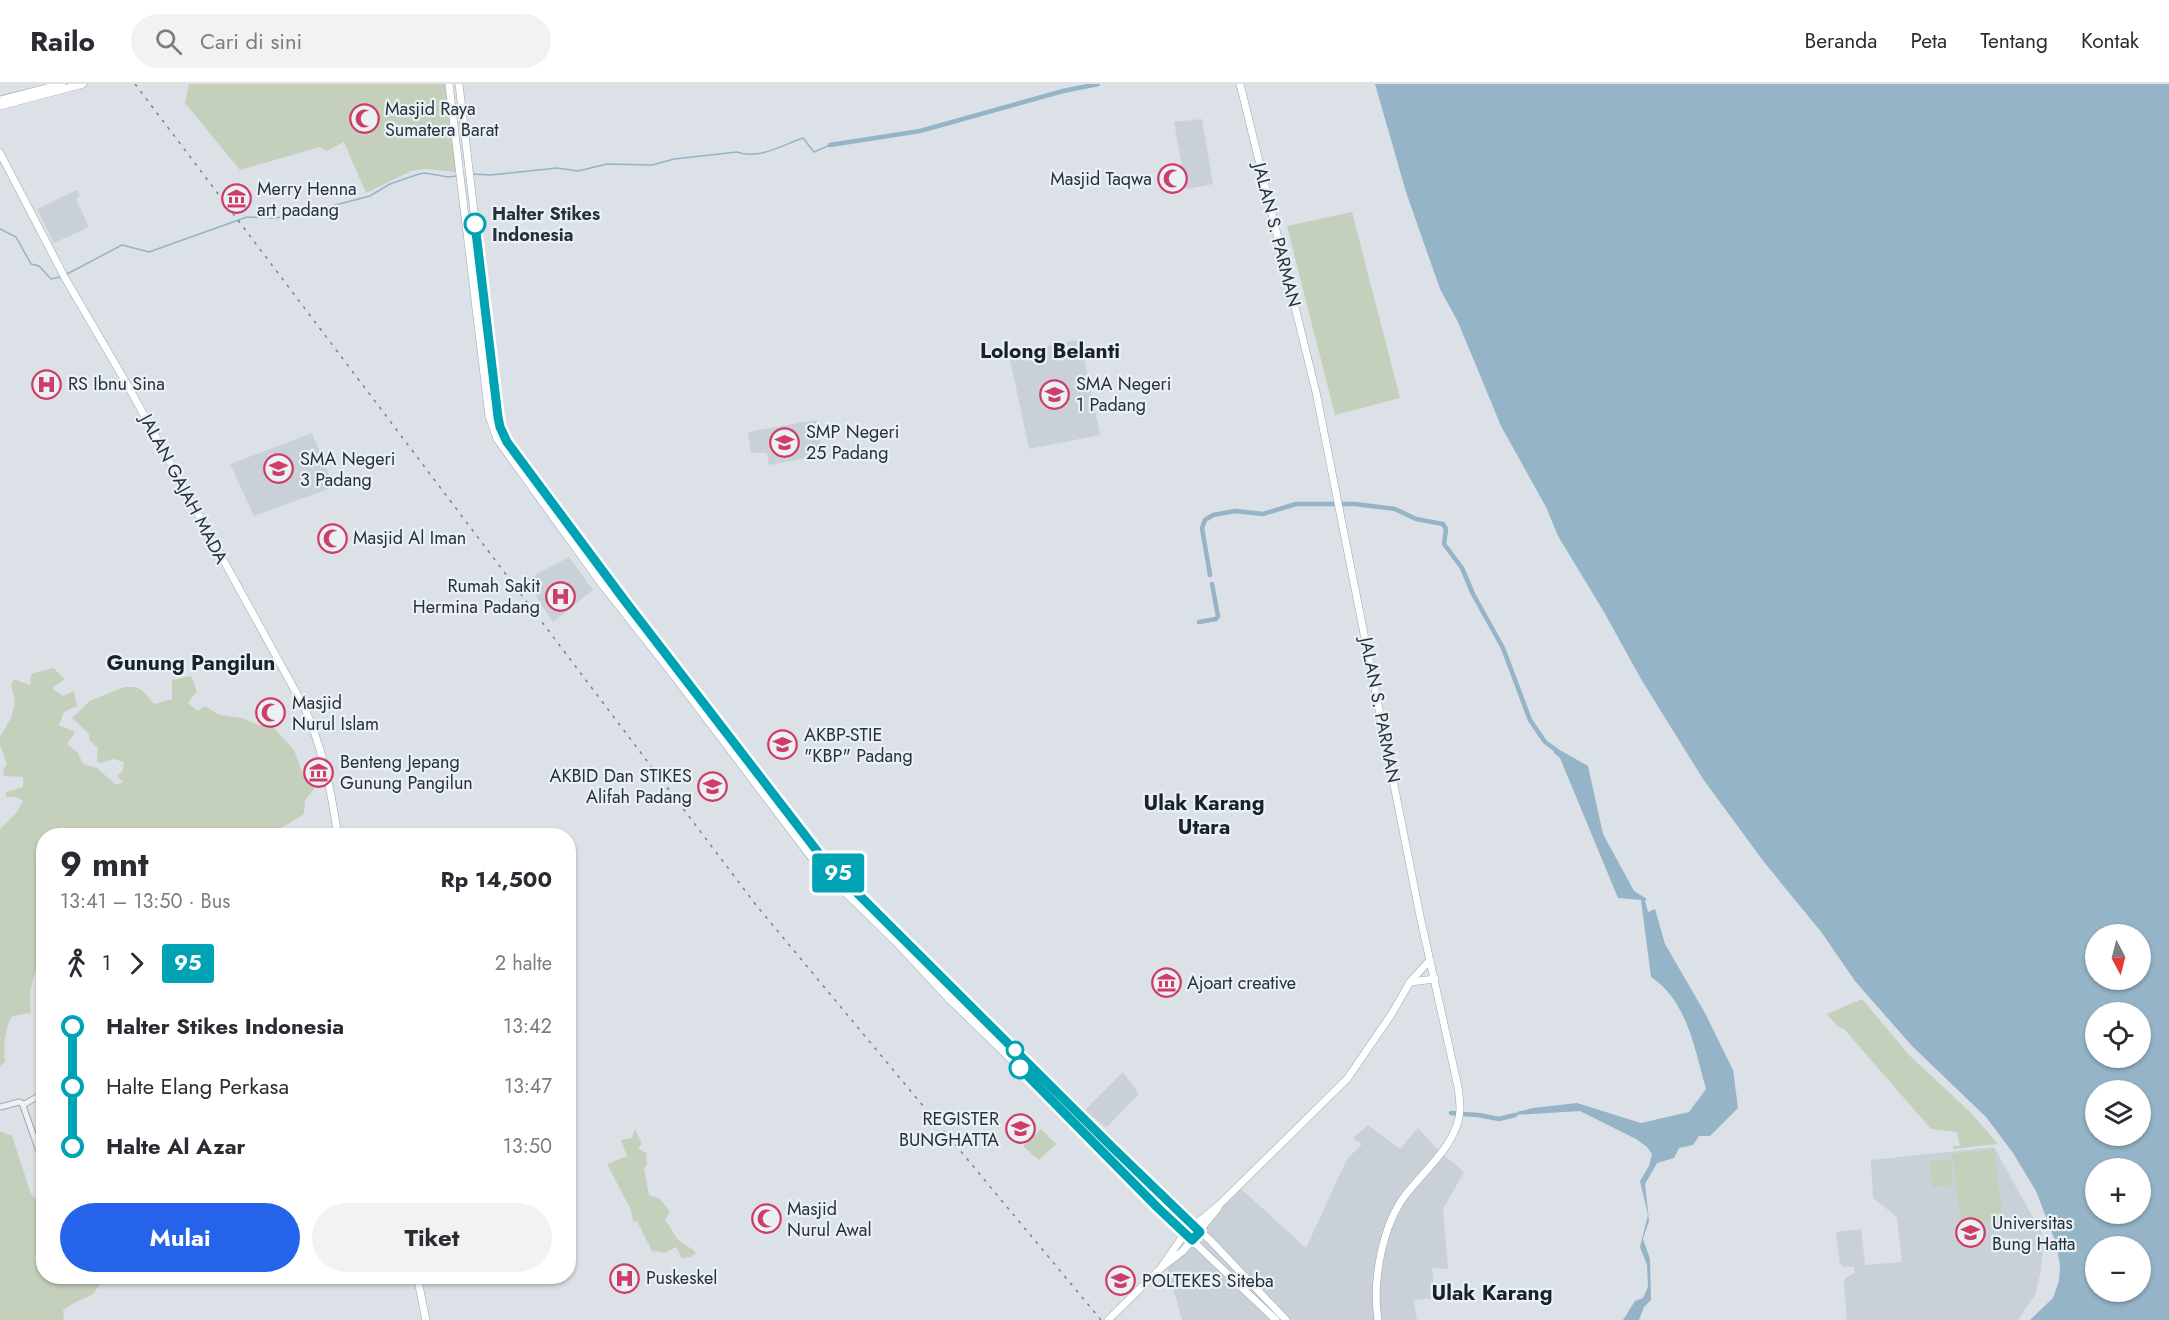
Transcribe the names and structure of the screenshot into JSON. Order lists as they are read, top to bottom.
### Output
{
  "streets": {
    "main road": ["JALAN S. PARMAN", "JALAN GAJAH MADA"]
  },
  "districts": [
    "Lolong Belanti",
    "Gunung Pangilun",
    "Ulak Karang Utara",
    "Ulak Karang"
  ],
  "places": {
    "mosque": [
      "Masjid Raya Sumatera Barat",
      "Masjid Taqwa",
      "Masjid Al Iman",
      "Masjid Nurul Islam",
      "Masjid Nurul Awal"
    ],
    "museum": ["Merry Henna art padang", "Benteng Jepang Gunung Pangilun", "Ajoart creative"],
    "other": ["Halter Stikes Indonesia"],
    "hospital": ["RS Ibnu Sina", "Rumah Sakit Hermina Padang", "Puskeskel"],
    "school or university": [
      "SMA Negeri 1 Padang",
      "SMP Negeri 25 Padang",
      "SMA Negeri 3 Padang",
      "AKBP-STIE \"KBP\" Padang",
      "AKBID Dan STIKES Alifah Padang",
      "REGISTER BUNGHATTA",
      "Universitas Bung Hatta",
      "POLTEKES Siteba"
    ]
  },
  "lines": ["bus line 95"],
  "north": "bottom",
  "page": {
    "header": "Railo",
    "search": "Cari di sini",
    "nav": [
      "Beranda",
      "Peta",
      "Tentang",
      "Kontak"
    ],
    "on_map": "95",
    "heading": ["9 mnt", "13:41 – 13:50 · Bus", "Rp 14,500"],
    "map_buttons": ["+", "−"],
    "legs": ["1", "95", "2 halte"],
    "list": [
      {
        "name": "Halter Stikes Indonesia",
        "value": "13:42"
      },
      {
        "name": "Halte Elang Perkasa",
        "value": "13:47"
      },
      {
        "name": "Halte Al Azar",
        "value": "13:50"
      }
    ],
    "buttons": ["Mulai", "Tiket"]
  }
}
